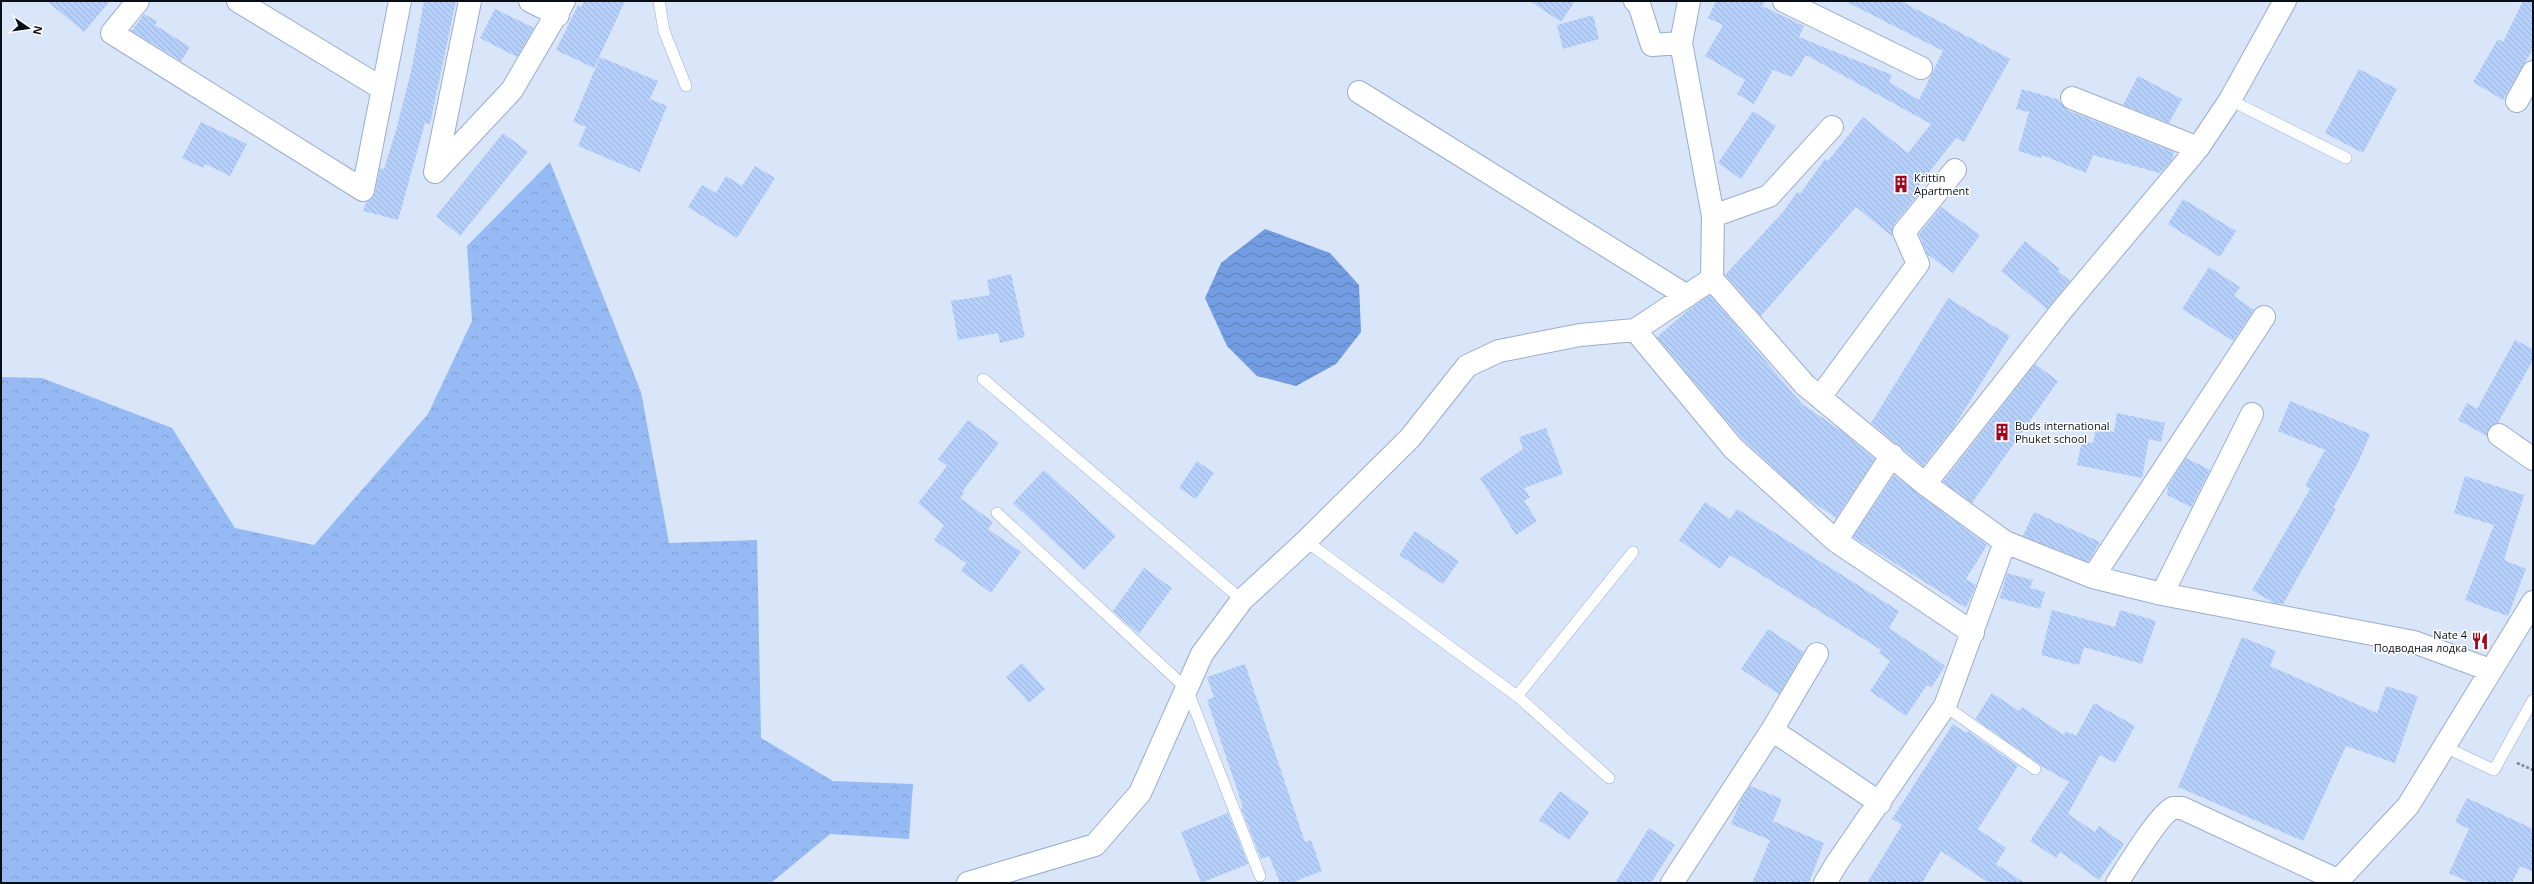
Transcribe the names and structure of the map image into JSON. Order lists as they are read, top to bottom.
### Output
{
  "places": {
    "building": ["Krittin Apartment", "Buds international Phuket school"],
    "restaurant": ["Nate 4 Подводная лодка"]
  },
  "north": "right"
}
